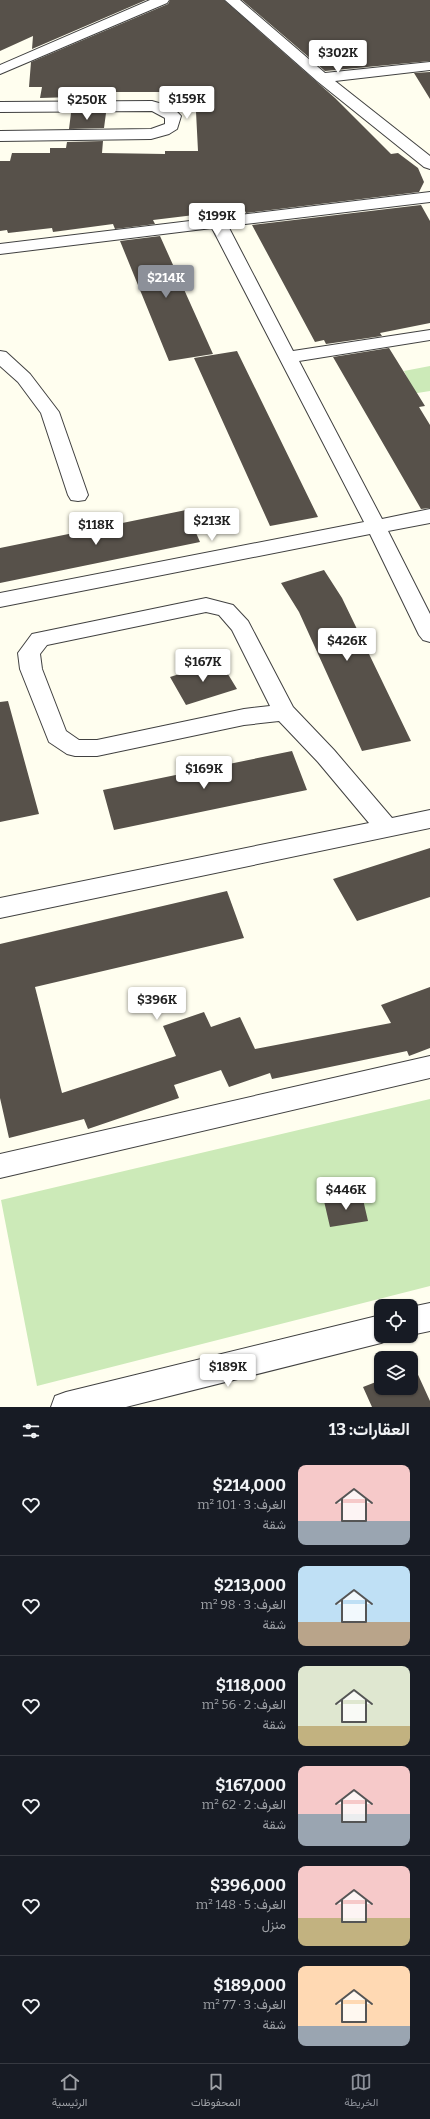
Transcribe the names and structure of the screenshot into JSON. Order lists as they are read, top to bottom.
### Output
{
  "page": {
    "price": [
      "$302K",
      "$159K",
      "$250K",
      "$199K",
      "$214K",
      "$213K",
      "$118K",
      "$426K",
      "$167K",
      "$169K",
      "$396K",
      "$446K",
      "$189K"
    ],
    "heading": "العقارات: 13",
    "list": [
      {
        "name": "$214,000",
        "note": "الغرف: 3 · 101 m² · شقة"
      },
      {
        "name": "$213,000",
        "note": "الغرف: 3 · 98 m² · شقة"
      },
      {
        "name": "$118,000",
        "note": "الغرف: 2 · 56 m² · شقة"
      },
      {
        "name": "$167,000",
        "note": "الغرف: 2 · 62 m² · شقة"
      },
      {
        "name": "$396,000",
        "note": "الغرف: 5 · 148 m² · منزل"
      },
      {
        "name": "$189,000",
        "note": "الغرف: 3 · 77 m² · شقة"
      }
    ],
    "tabs": ["الخريطة", "المحفوظات", "الرئيسية"]
  }
}
